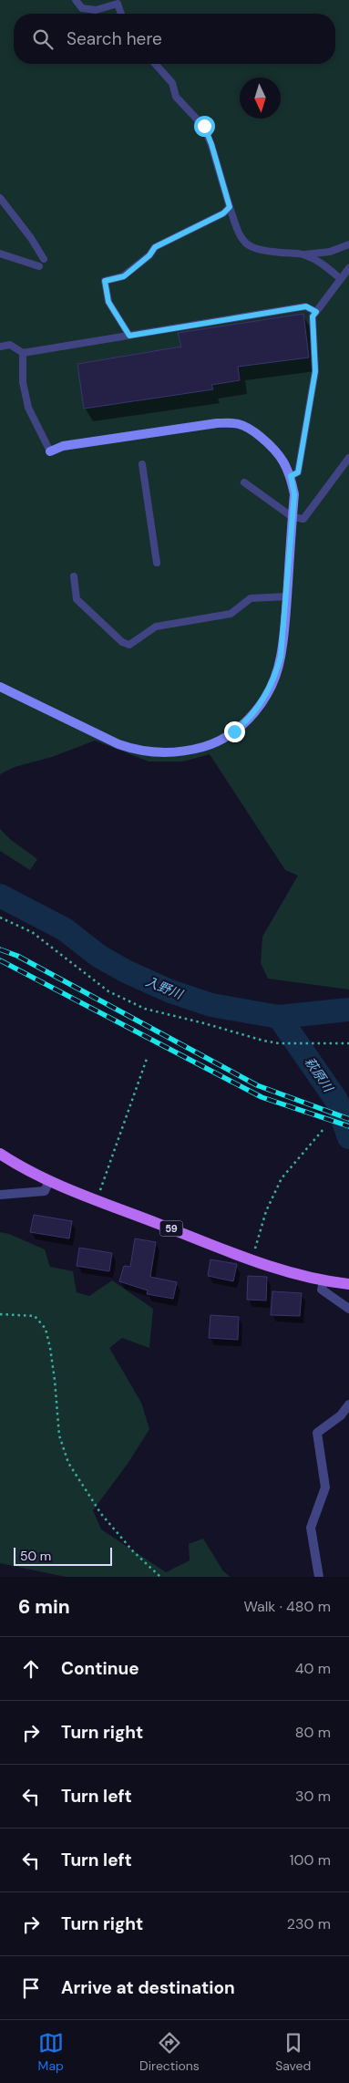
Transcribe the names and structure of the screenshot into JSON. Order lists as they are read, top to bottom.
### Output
{
  "streets": {
    "main road": ["59"]
  },
  "water": ["入野川", "萩原川"],
  "scale_bar": "50 m",
  "north": "bottom",
  "page": {
    "search": "Search here",
    "scale": "50 m",
    "heading": ["6 min", "Walk · 480 m"],
    "list": [
      ["Continue", "40 m"],
      ["Turn right", "80 m"],
      ["Turn left", "30 m"],
      ["Turn left", "100 m"],
      ["Turn right", "230 m"],
      "Arrive at destination"
    ],
    "nav": ["Map", "Directions", "Saved"]
  }
}
